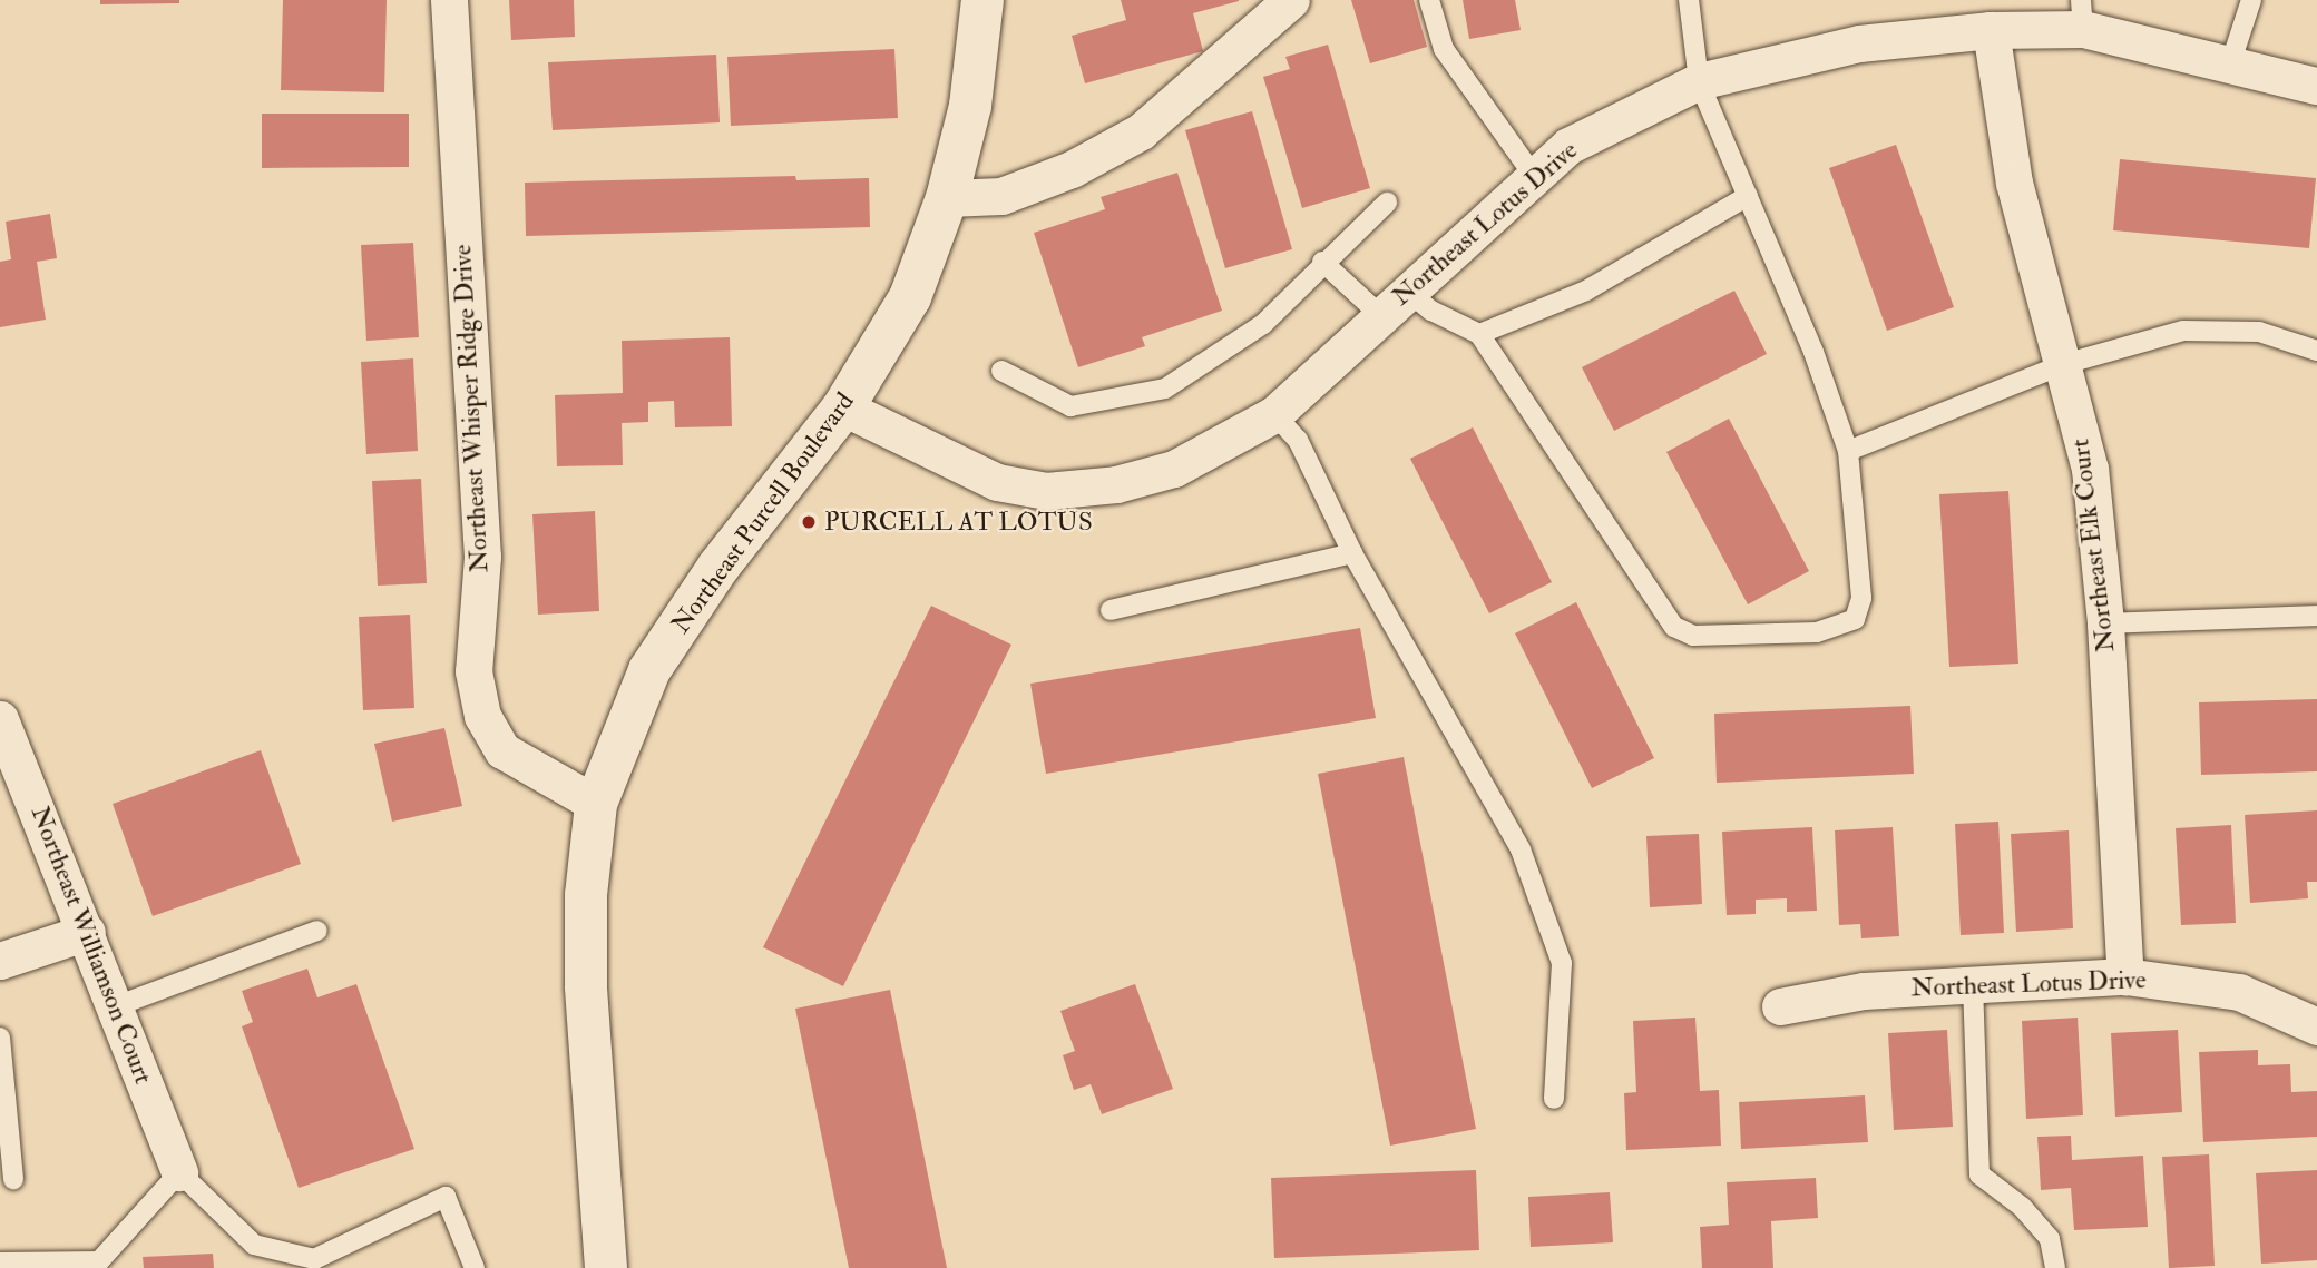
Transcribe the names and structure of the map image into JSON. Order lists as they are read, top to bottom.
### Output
{
  "streets": {
    "street": [
      "Northeast Lotus Drive",
      "Northeast Whisper Ridge Drive",
      "Northeast Purcell Boulevard",
      "Northeast Elk Court",
      "Northeast Williamson Court"
    ]
  },
  "crossings": [
    ["Northeast Lotus Drive", "Northeast Purcell Boulevard"],
    ["Northeast Lotus Drive", "Northeast Elk Court"],
    ["Northeast Whisper Ridge Drive", "Northeast Purcell Boulevard"]
  ],
  "places": ["PURCELL AT LOTUS"]
}
